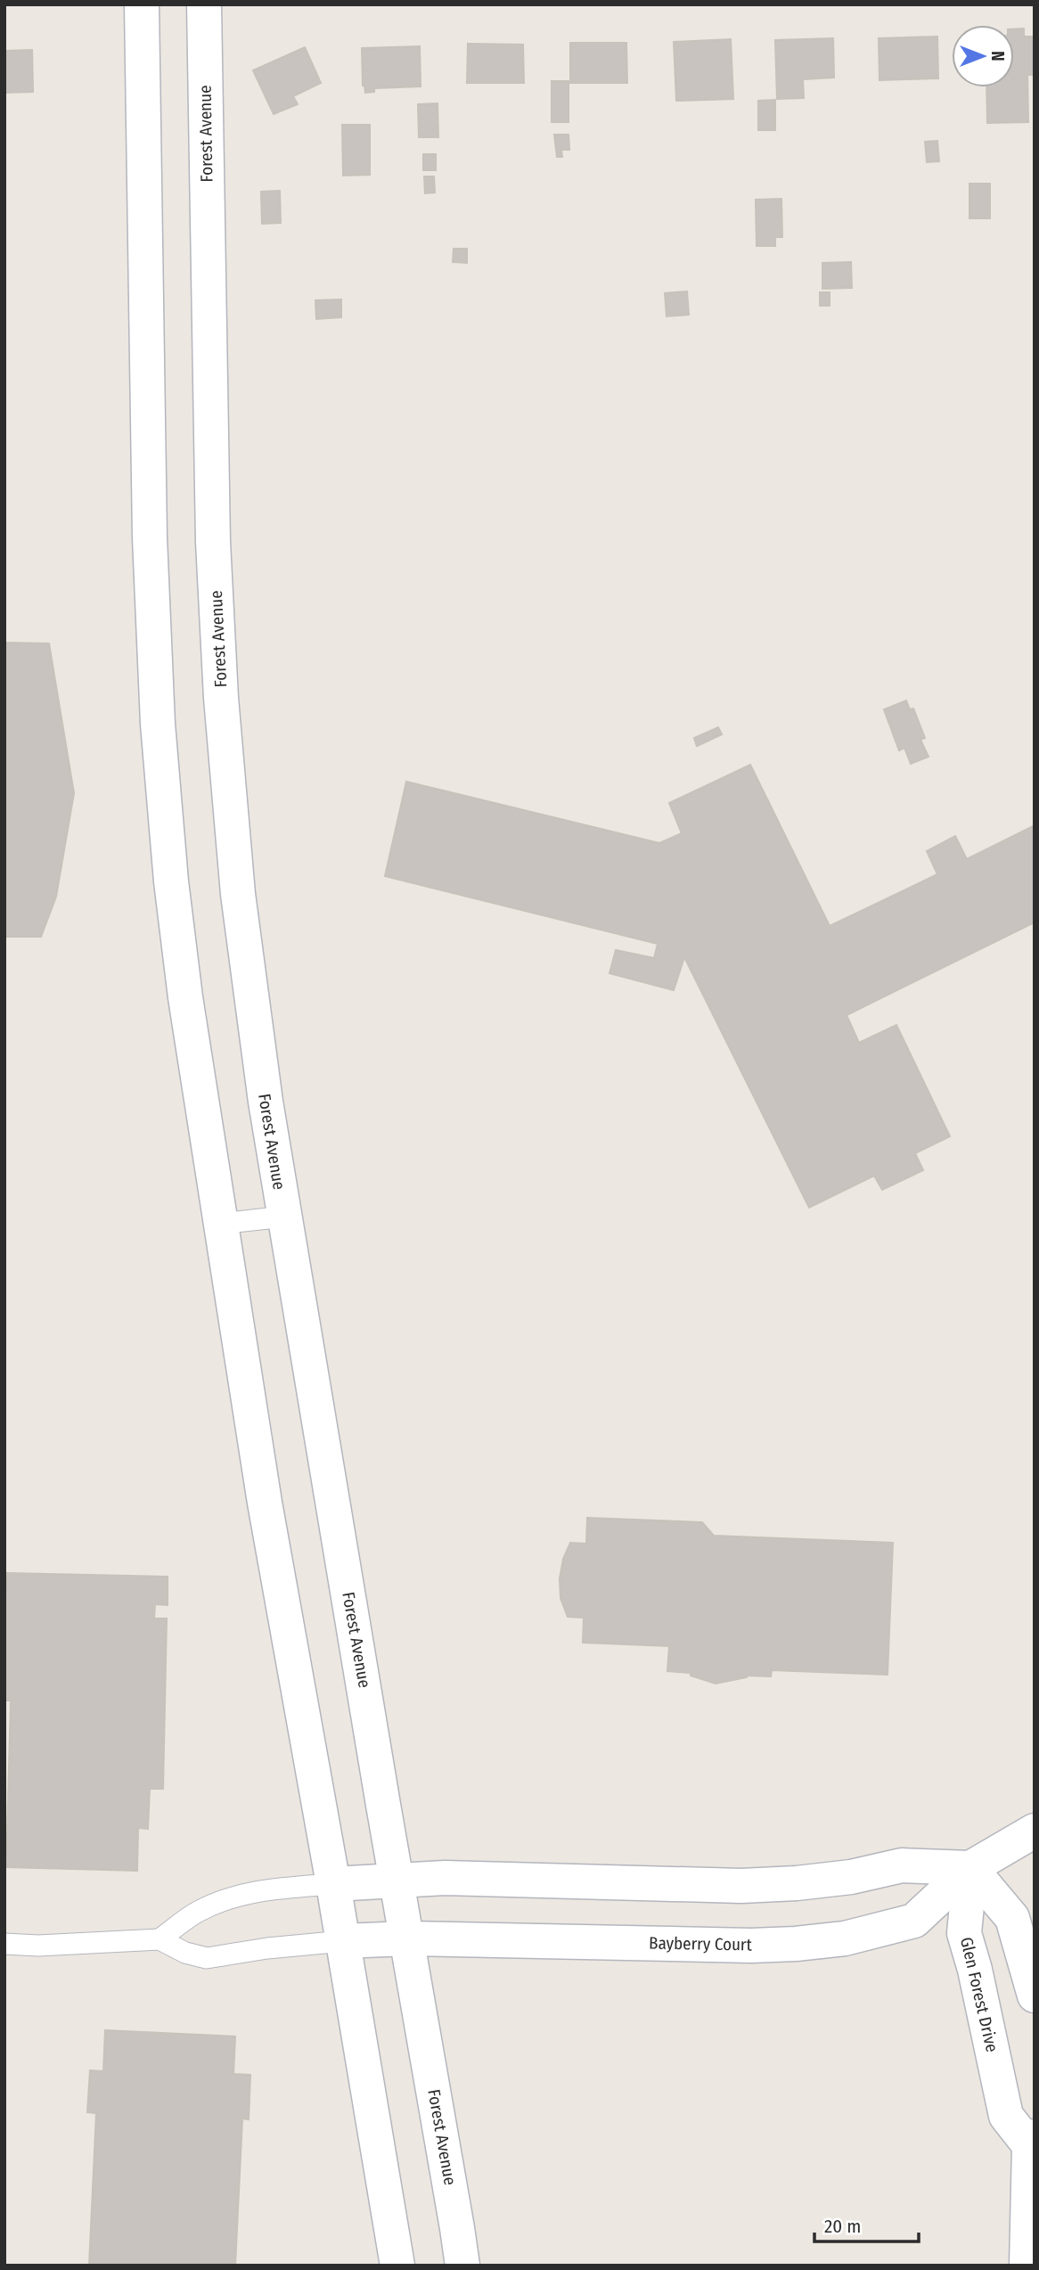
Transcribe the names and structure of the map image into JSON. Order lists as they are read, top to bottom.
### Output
{
  "streets": {
    "main road": ["Forest Avenue", "Bayberry Court", "Glen Forest Drive"]
  },
  "crossings": [
    ["Forest Avenue", "Bayberry Court"],
    ["Bayberry Court", "Glen Forest Drive"]
  ],
  "scale_bar": "20 m",
  "north": "right"
}
